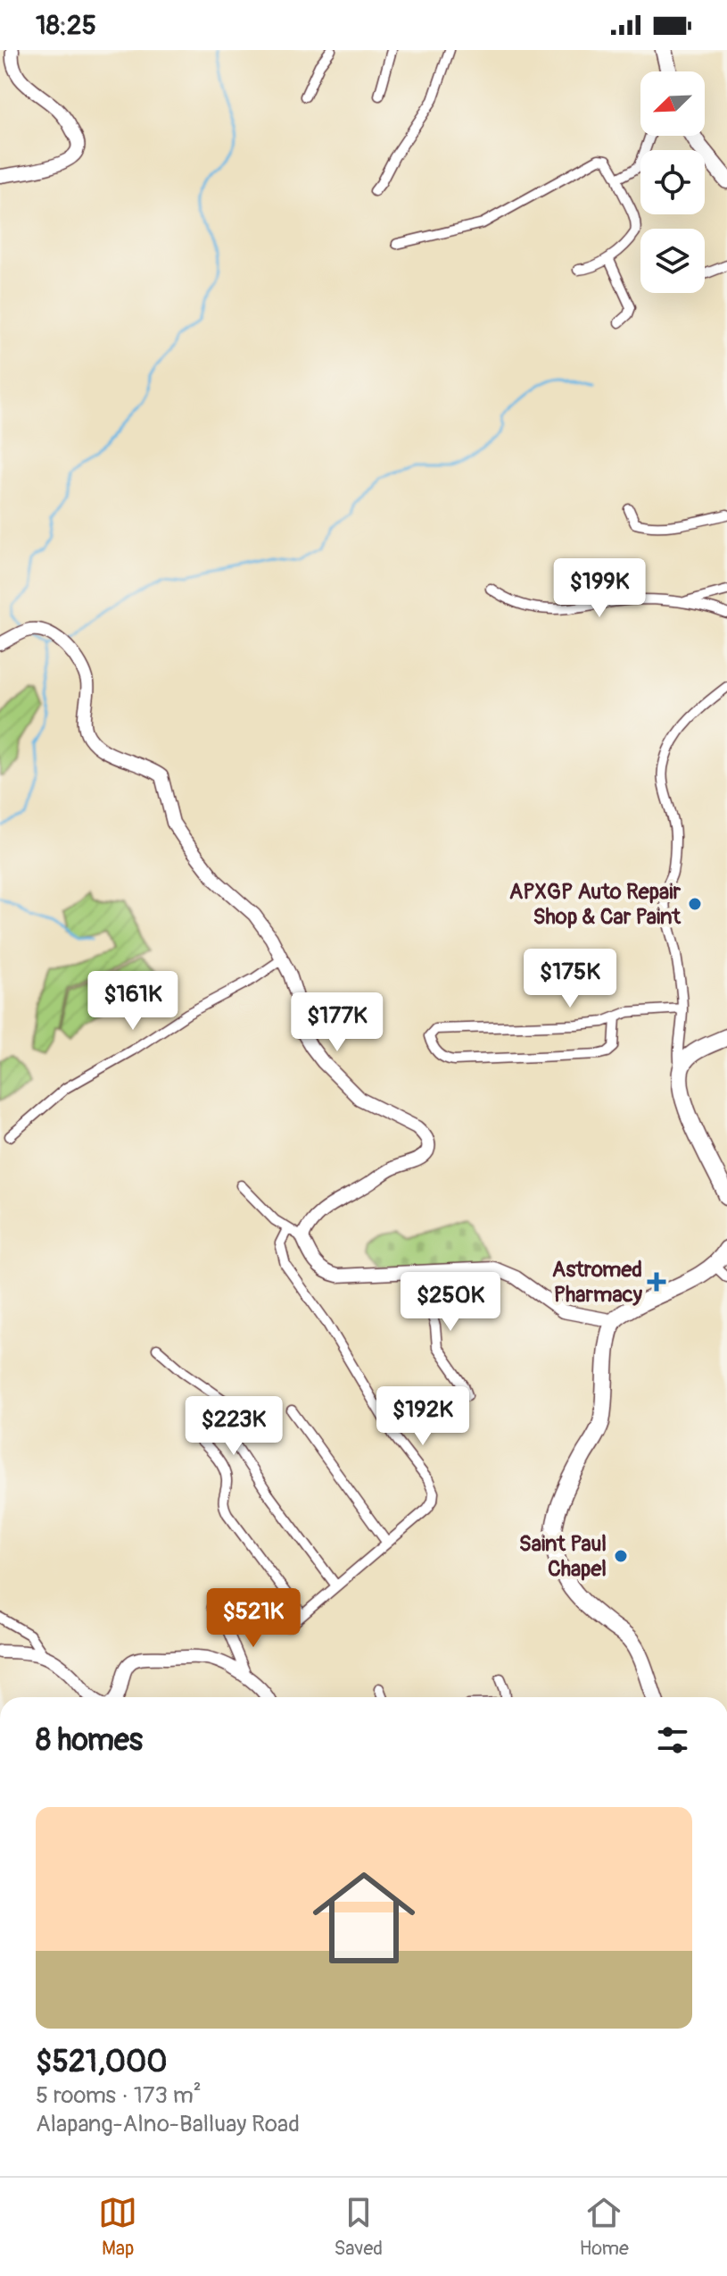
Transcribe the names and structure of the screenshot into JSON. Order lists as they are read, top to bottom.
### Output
{
  "places": {
    "other": ["APXGP Auto Repair Shop & Car Paint", "Saint Paul Chapel"],
    "health": ["Astromed Pharmacy"]
  },
  "north": "bottom left",
  "page": {
    "status": "18:25",
    "price": [
      "$199K",
      "$175K",
      "$161K",
      "$177K",
      "$250K",
      "$192K",
      "$223K",
      "$521K"
    ],
    "heading": "8 homes",
    "list": [
      {
        "name": "$521,000",
        "note": "5 rooms · 173 m² · Alapang-Alno-Balluay Road"
      }
    ],
    "tabs": ["Map", "Saved", "Home"]
  }
}
